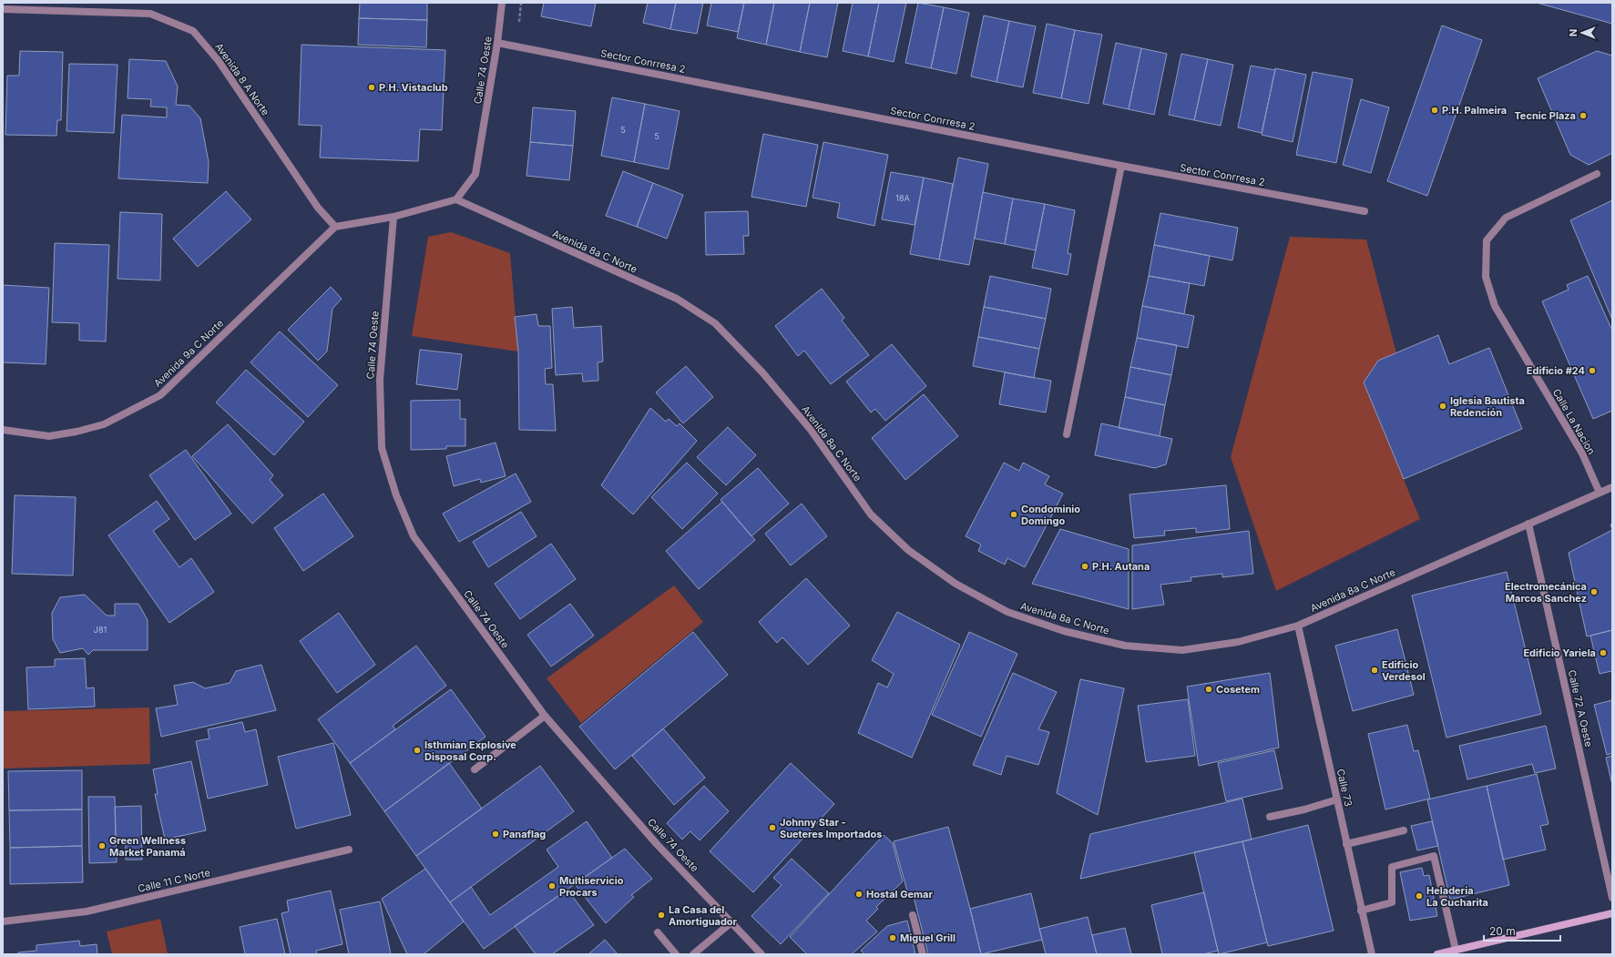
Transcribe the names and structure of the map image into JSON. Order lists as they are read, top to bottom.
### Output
{
  "streets": {
    "street": [
      "Sector Conrresa 2",
      "Calle 74 Oeste",
      "Avenida 8 A Norte",
      "Avenida 8a C Norte",
      "Avenida 9a C Norte",
      "Calle La Nacion",
      "Calle 72 A Oeste",
      "Calle 73",
      "Calle 11 C Norte"
    ]
  },
  "crossings": [
    ["Sector Conrresa 2", "Calle 74 Oeste"],
    ["Calle 74 Oeste", "Avenida 8a C Norte"],
    ["Avenida 8 A Norte", "Avenida 9a C Norte"],
    ["Avenida 8a C Norte", "Calle La Nacion"],
    ["Avenida 8a C Norte", "Calle 72 A Oeste"],
    ["Avenida 8a C Norte", "Calle 73"]
  ],
  "places": [
    "P.H. Vistaclub",
    "P.H. Palmeira",
    "Tecnic Plaza",
    "Edificio #24",
    "Iglesia Bautista Redención",
    "Condominio Domingo",
    "P.H. Autana",
    "Electromecánica Marcos Sanchez",
    "Edificio Yariela",
    "Edificio Verdesol",
    "Cosetem",
    "Isthmian Explosive Disposal Corp.",
    "Johnny Star - Sueteres Importados",
    "Panaflag",
    "Green Wellness Market Panamá",
    "Multiservicio Procars",
    "Hostal Gemar",
    "Heladeria La Cucharita",
    "La Casa del Amortiguador",
    "Miguel Grill"
  ],
  "house_numbers": [
    "5",
    "5",
    "18A",
    "J81"
  ],
  "scale_bar": "20 m",
  "north": "left"
}
